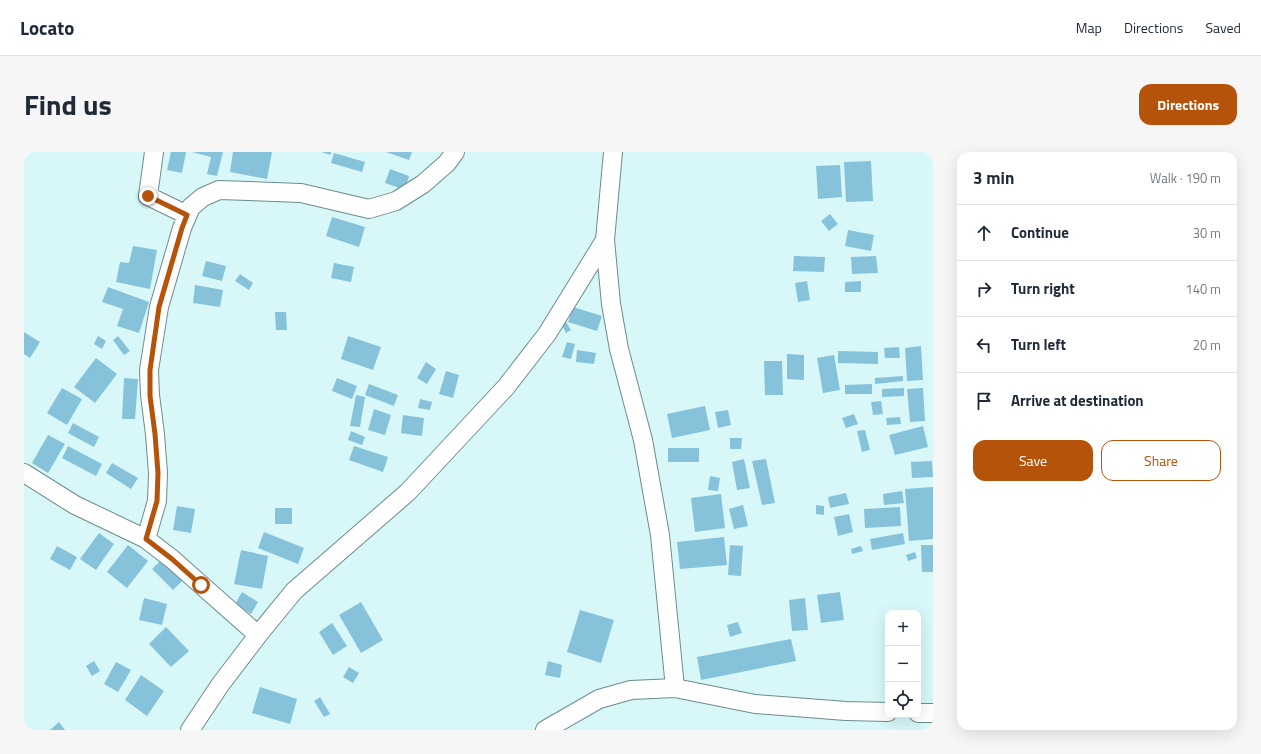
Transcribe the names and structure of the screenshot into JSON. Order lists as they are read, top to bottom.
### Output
{
  "page": {
    "header": "Locato",
    "nav": ["Map", "Directions", "Saved"],
    "title": "Find us",
    "buttons": [
      "Directions",
      ["Save", "Share"]
    ],
    "heading": ["3 min", "Walk · 190 m"],
    "list": [
      ["Continue", "30 m"],
      ["Turn right", "140 m"],
      ["Turn left", "20 m"],
      "Arrive at destination"
    ],
    "map_buttons": ["+", "−"]
  }
}
